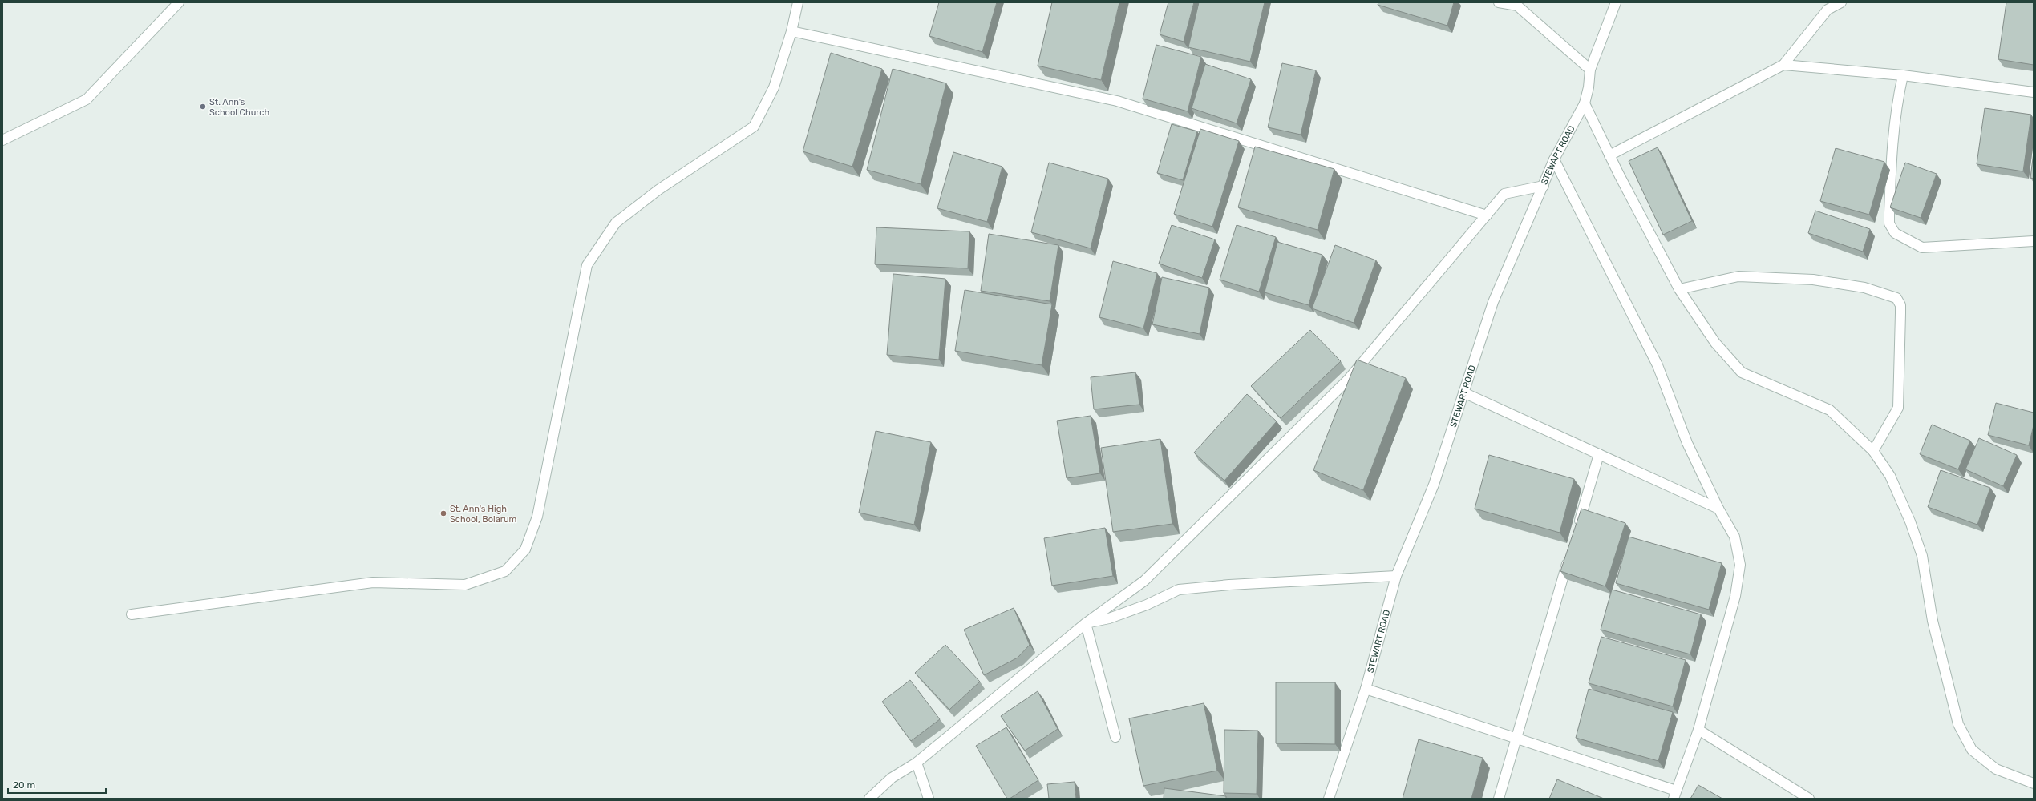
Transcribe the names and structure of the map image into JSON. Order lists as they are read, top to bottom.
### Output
{
  "streets": {
    "street": ["STEWART ROAD"]
  },
  "places": ["St. Ann's School Church", "St. Ann's High School, Bolarum"],
  "scale_bar": "20 m"
}
